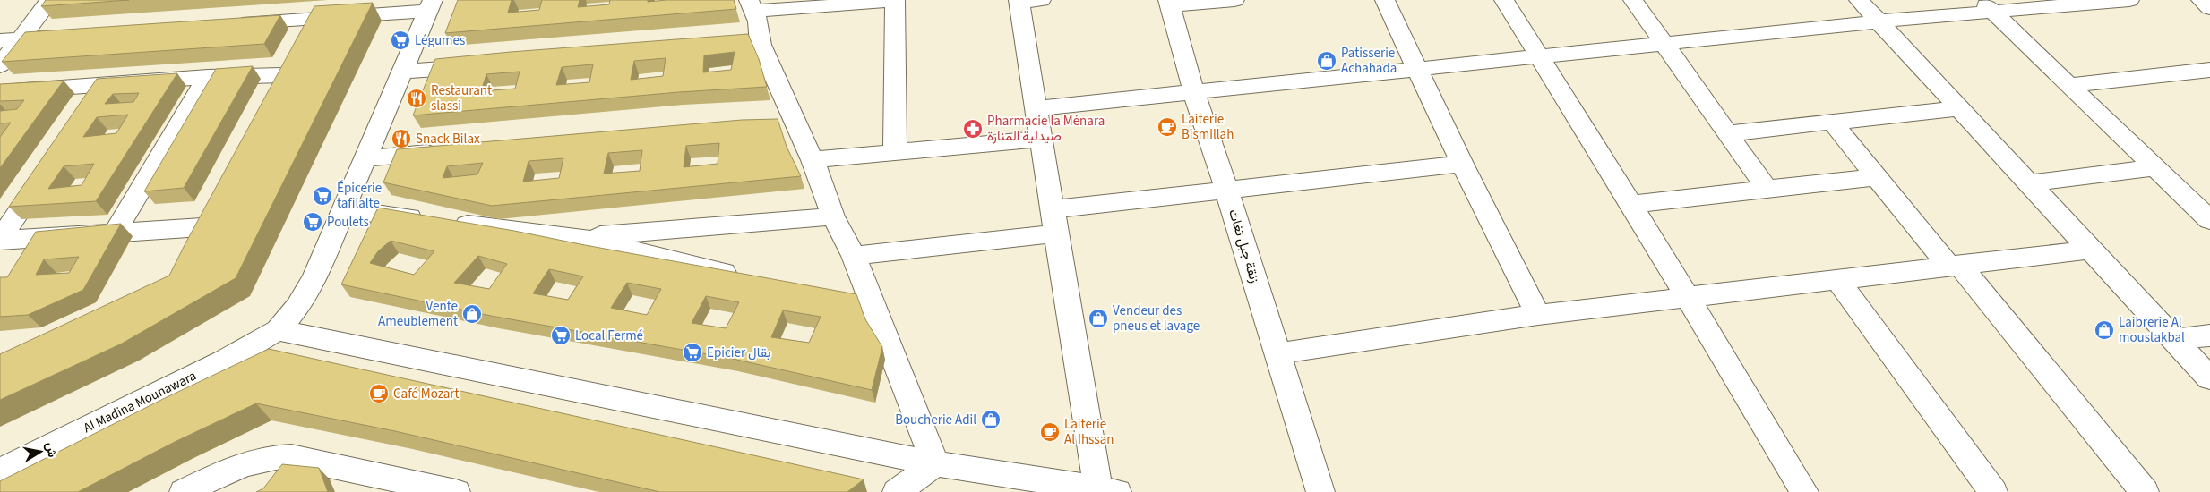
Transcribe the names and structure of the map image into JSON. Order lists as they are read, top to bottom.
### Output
{
  "streets": {
    "street": ["زنقة جبل تغات", "Al Madina Mounawara"]
  },
  "places": {
    "supermarket": [
      "Légumes",
      "Épicerie tafilalte",
      "Poulets",
      "Local Fermé",
      "Epicier بقال"
    ],
    "shop": [
      "Patisserie Achahada",
      "Vente Ameublement",
      "Vendeur des pneus et lavage",
      "Laibrerie Al moustakbal",
      "Boucherie Adil"
    ],
    "restaurant": ["Restaurant slassi", "Snack Bilax"],
    "cafe": ["Laiterie Bismillah", "Café Mozart", "Laiterie Al Ihssan"],
    "pharmacy": ["Pharmacie la Ménara صيدلية المنارة"]
  },
  "north": "right"
}
